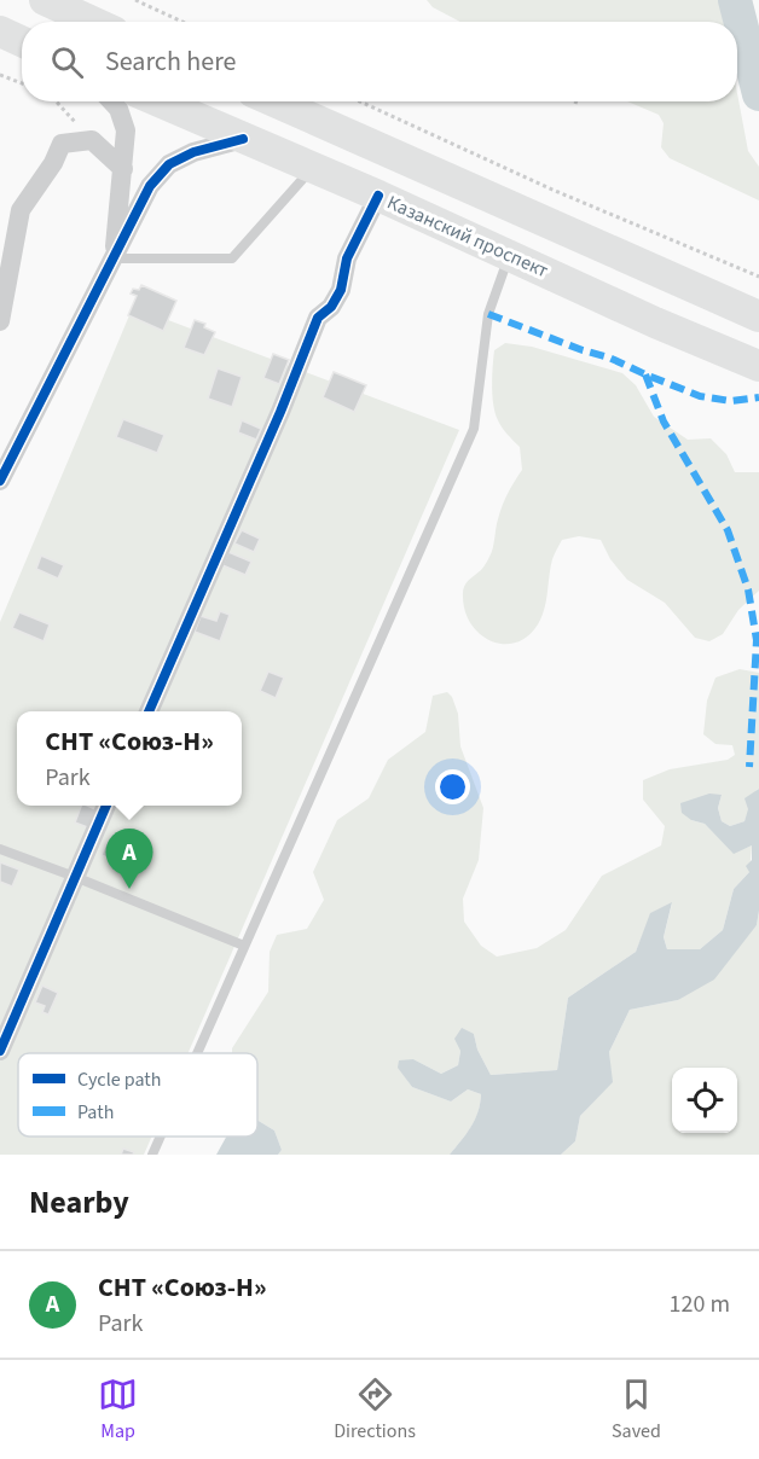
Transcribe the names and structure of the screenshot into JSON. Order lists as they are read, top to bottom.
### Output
{
  "streets": {
    "main road": ["Казанский проспект"]
  },
  "legend": ["Cycle path", "Path"],
  "page": {
    "search": "Search here",
    "popup": ["СНТ «Союз-Н»", "Park"],
    "pins": "A",
    "heading": "Nearby",
    "list": [
      {
        "mark": "A",
        "name": "СНТ «Союз-Н»",
        "note": "Park",
        "value": "120 m"
      }
    ],
    "nav": ["Map", "Directions", "Saved"]
  }
}
